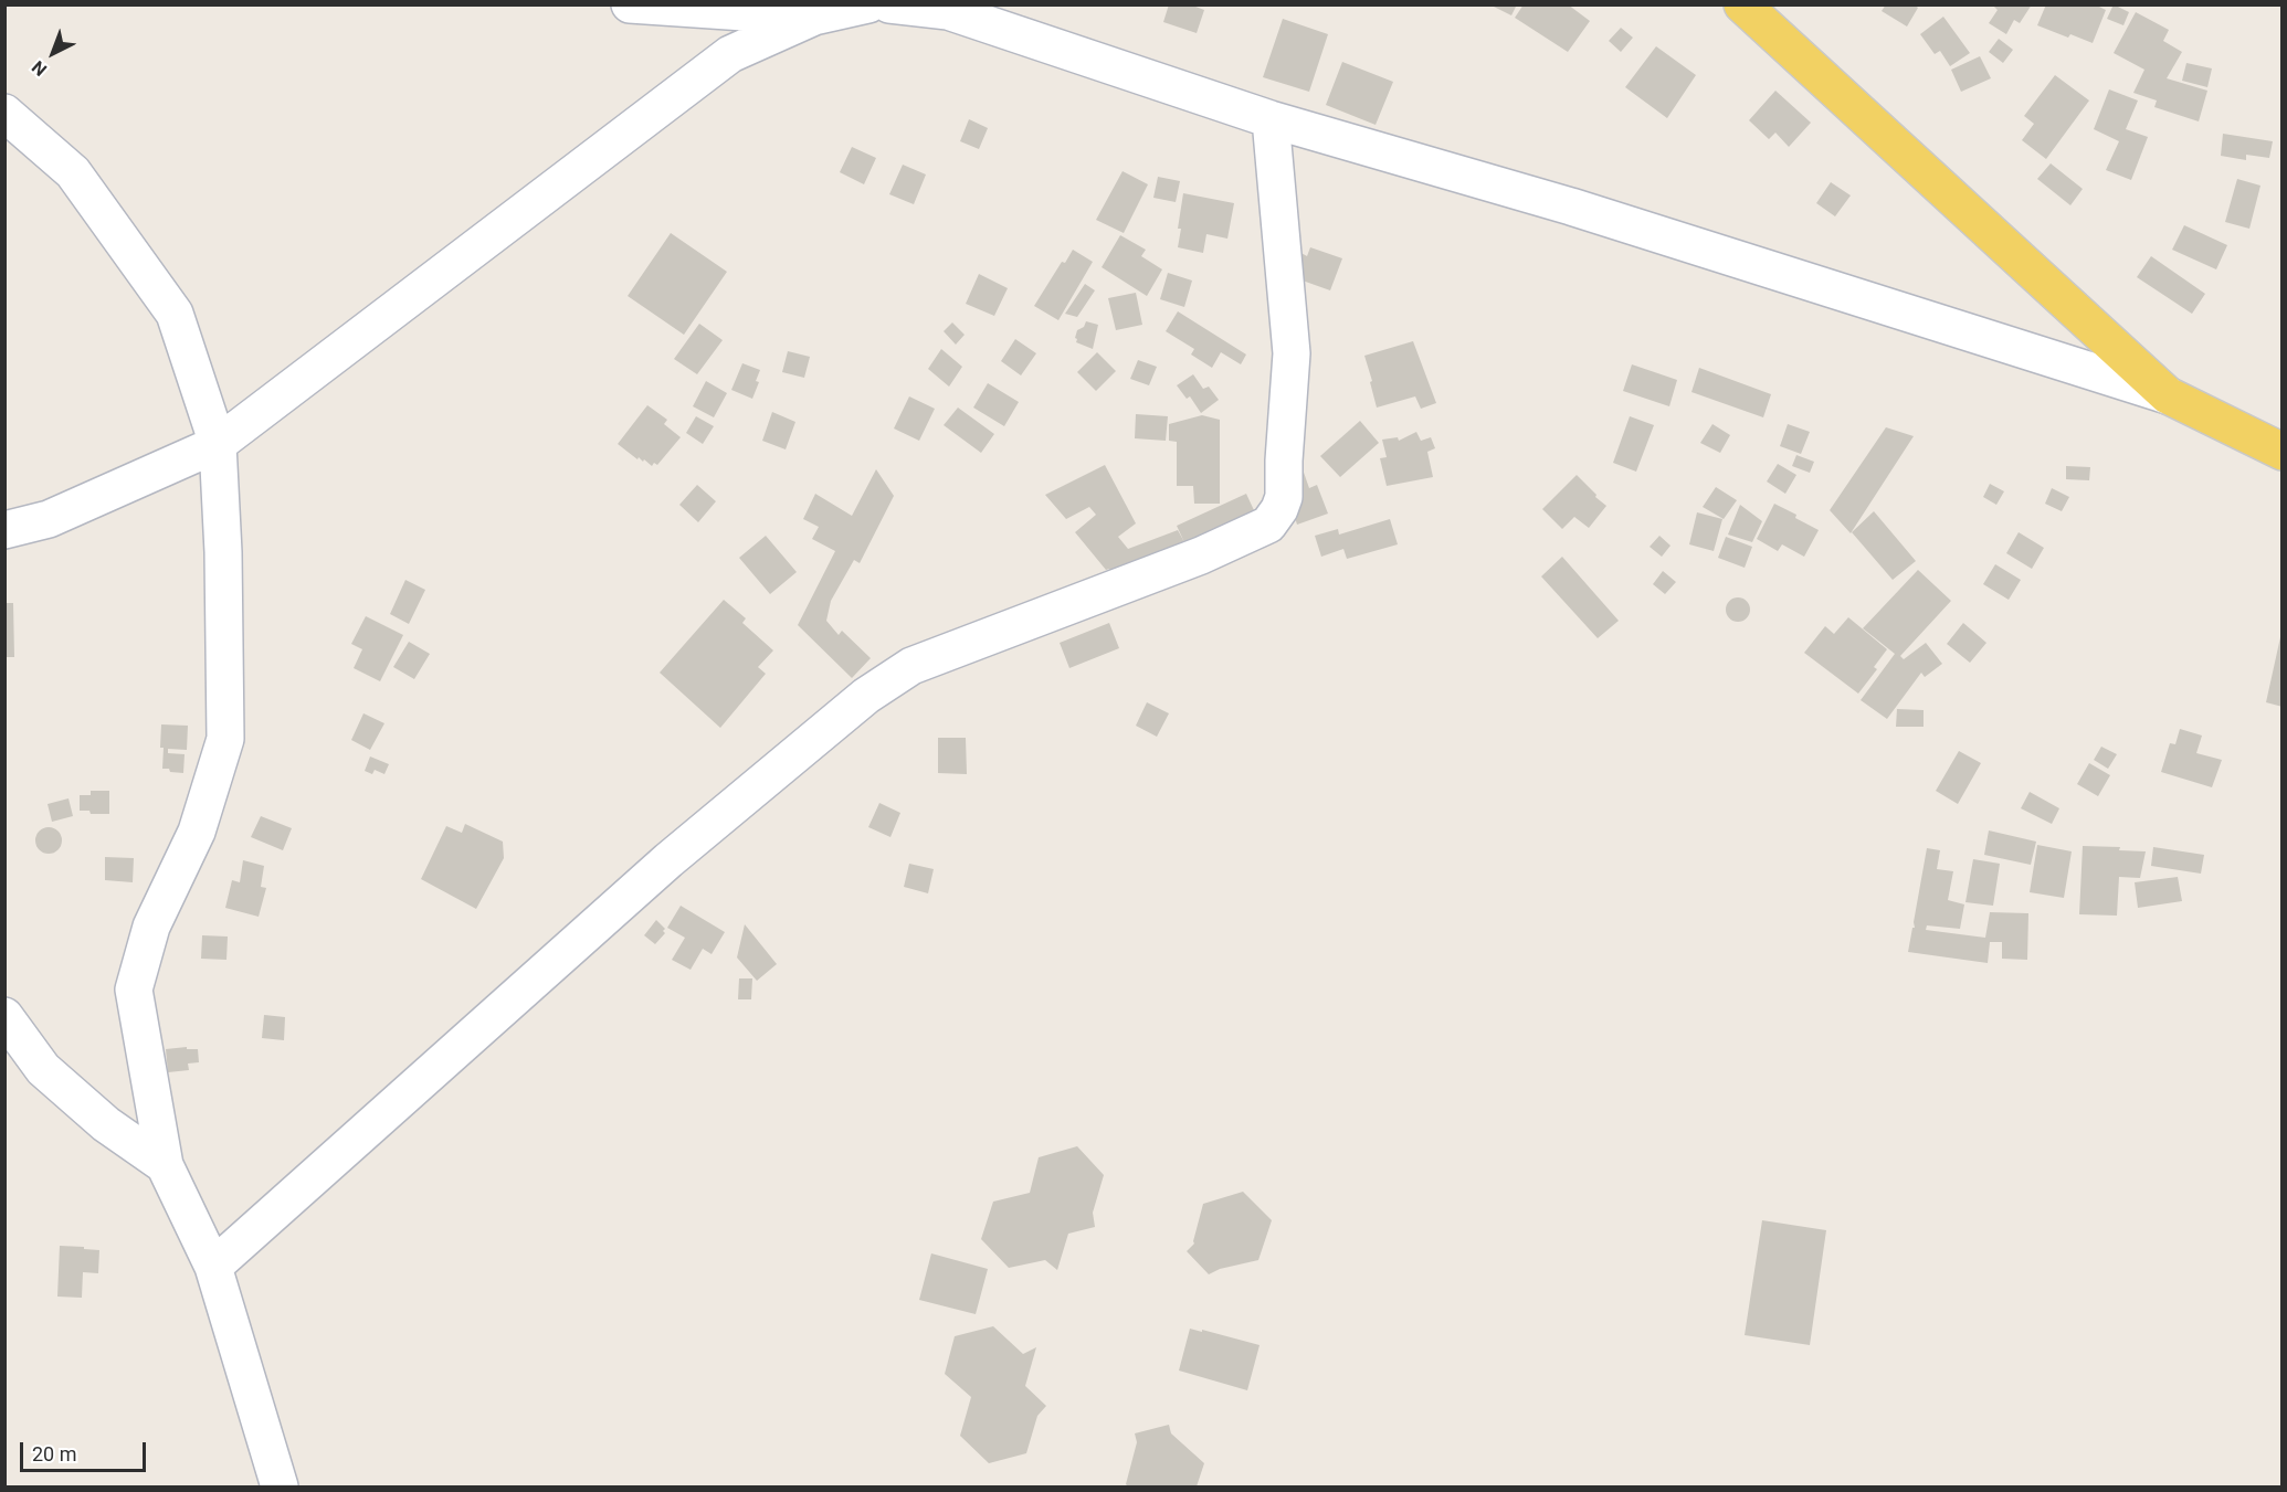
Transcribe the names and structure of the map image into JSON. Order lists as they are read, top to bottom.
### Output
{
  "scale_bar": "20 m",
  "north": "bottom left"
}
